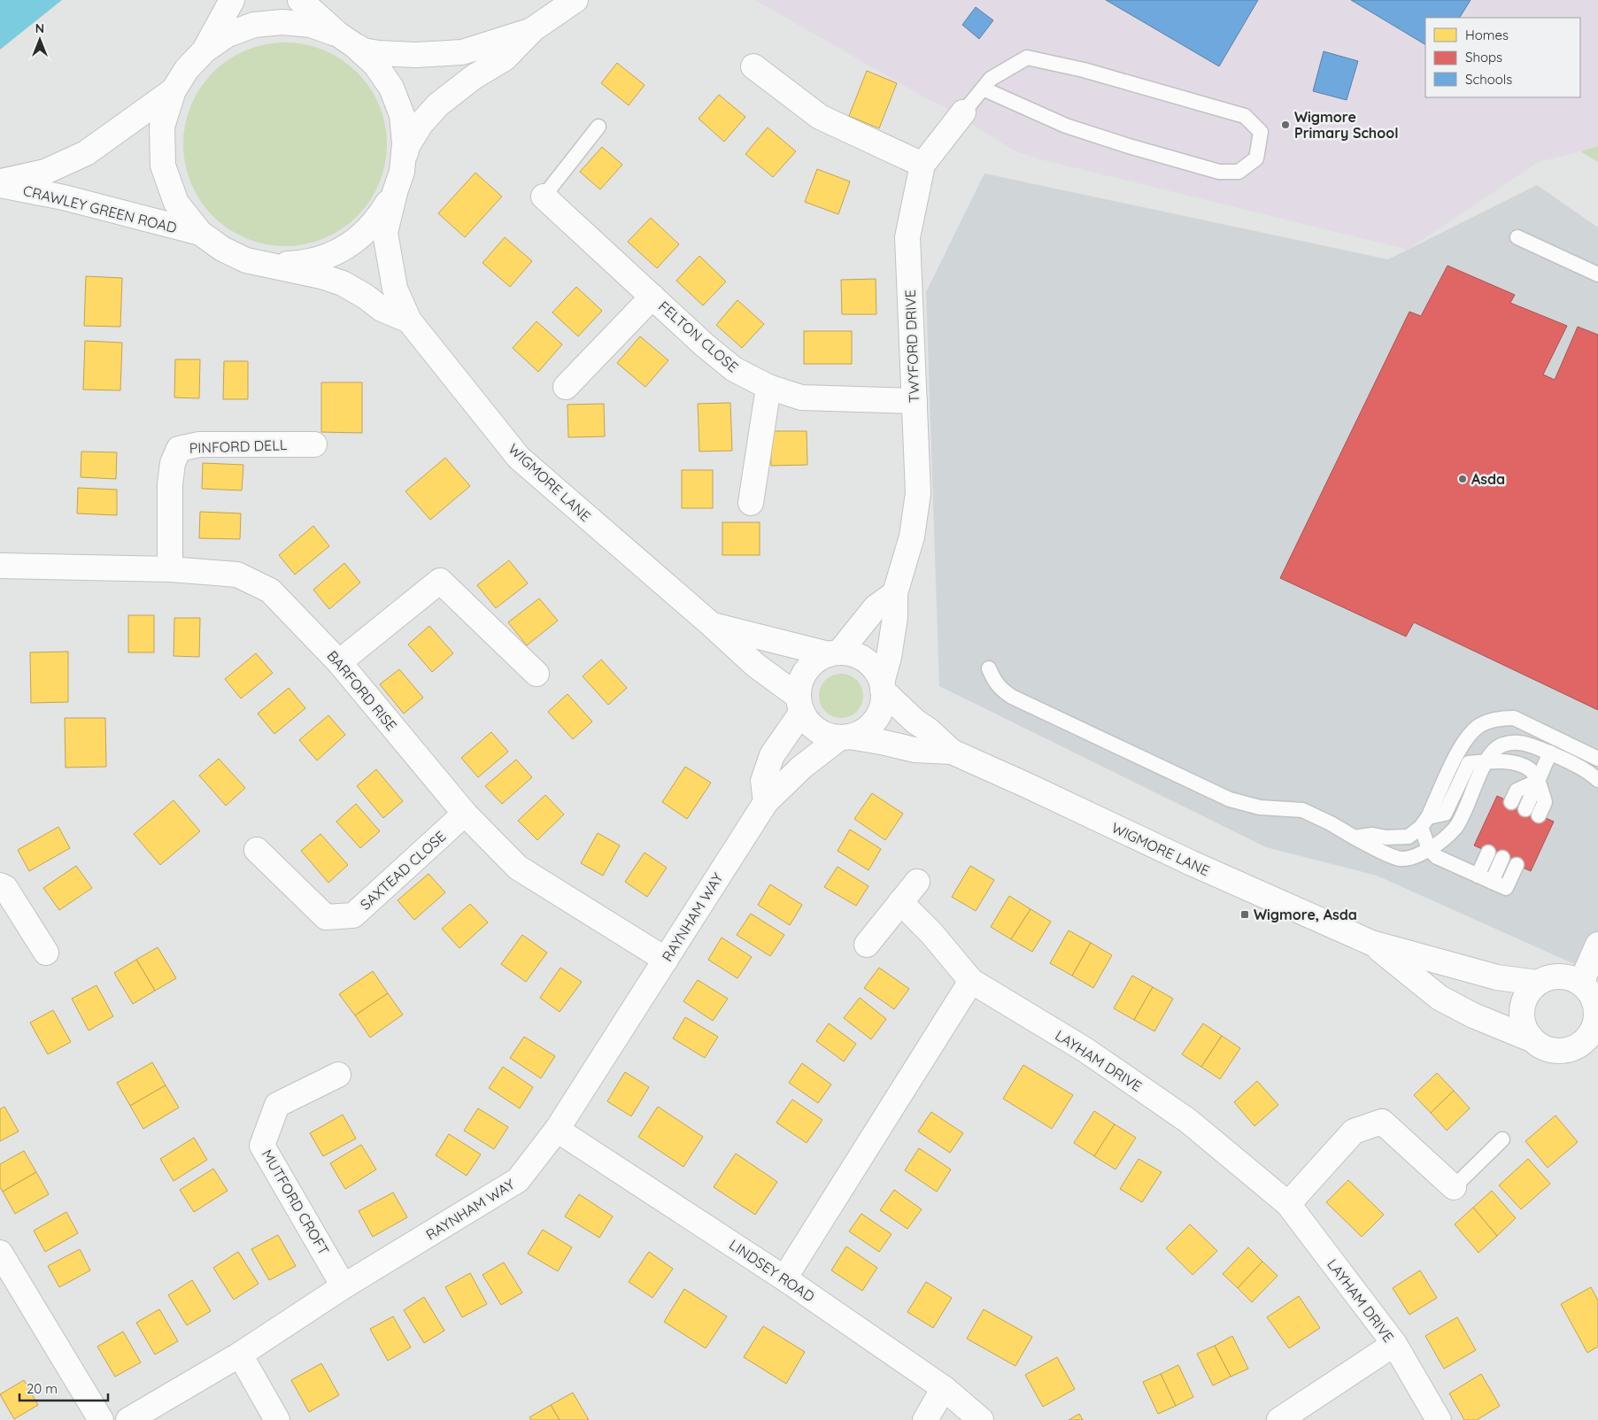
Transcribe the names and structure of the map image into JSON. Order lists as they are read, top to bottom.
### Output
{
  "streets": {
    "street": [
      "CRAWLEY GREEN ROAD",
      "FELTON CLOSE",
      "TWYFORD DRIVE",
      "PINFORD DELL",
      "WIGMORE LANE",
      "BARFORD RISE",
      "SAXTEAD CLOSE",
      "RAYNHAM WAY",
      "LAYHAM DRIVE",
      "MUTFORD CROFT",
      "LINDSEY ROAD"
    ]
  },
  "crossings": [
    ["CRAWLEY GREEN ROAD", "WIGMORE LANE"],
    ["FELTON CLOSE", "TWYFORD DRIVE"],
    ["TWYFORD DRIVE", "WIGMORE LANE"],
    ["TWYFORD DRIVE", "RAYNHAM WAY"],
    ["PINFORD DELL", "BARFORD RISE"],
    ["WIGMORE LANE", "RAYNHAM WAY"],
    ["BARFORD RISE", "SAXTEAD CLOSE"],
    ["BARFORD RISE", "RAYNHAM WAY"],
    ["RAYNHAM WAY", "MUTFORD CROFT"],
    ["RAYNHAM WAY", "LINDSEY ROAD"]
  ],
  "places": {
    "other": ["Wigmore Primary School", "Asda"],
    "transit": ["Wigmore, Asda"]
  },
  "legend": ["Homes", "Shops", "Schools"],
  "scale_bar": "20 m",
  "north": "top"
}
